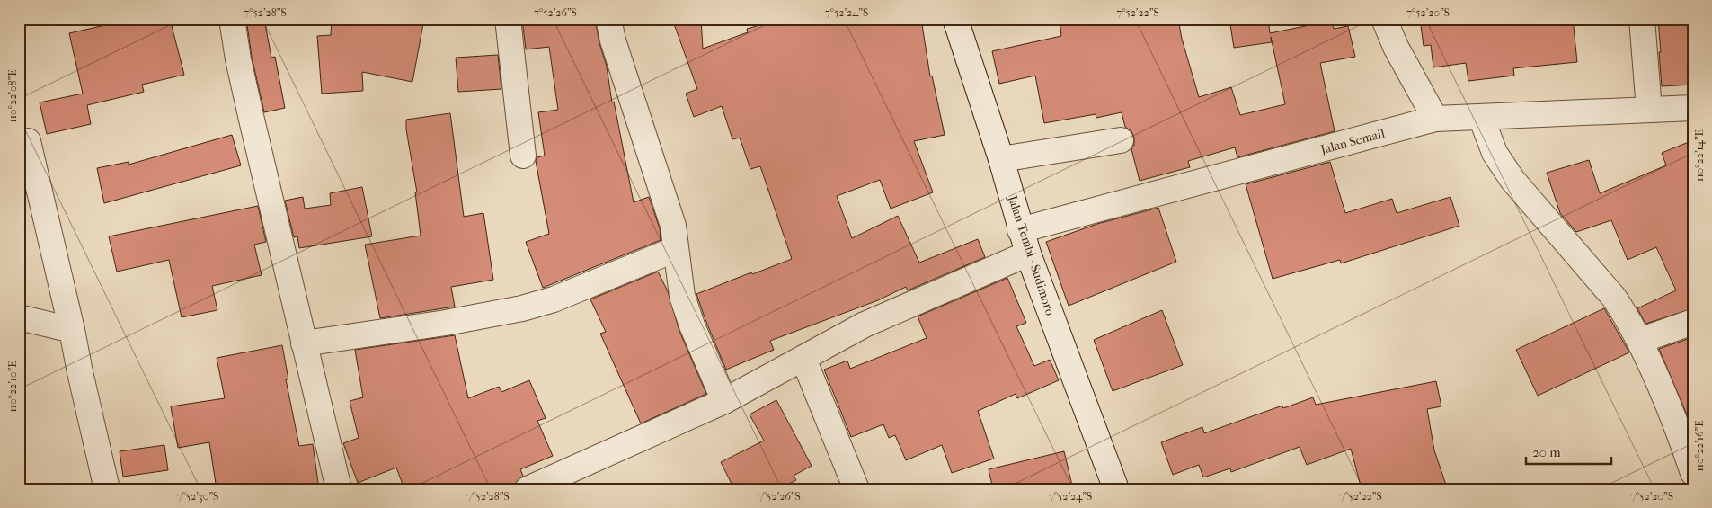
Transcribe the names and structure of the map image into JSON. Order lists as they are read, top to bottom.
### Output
{
  "streets": {
    "street": ["Jalan Semail", "Jalan Tembi - Sudimoro"]
  },
  "crossings": [
    ["Jalan Semail", "Jalan Tembi - Sudimoro"]
  ],
  "scale_bar": "20 m",
  "coordinates": [
    "7°52'28\"S",
    "7°52'26\"S",
    "7°52'24\"S",
    "7°52'22\"S",
    "7°52'20\"S",
    "110°22'08\"E",
    "110°22'14\"E",
    "110°22'10\"E",
    "110°22'16\"E",
    "7°52'30\"S"
  ]
}
